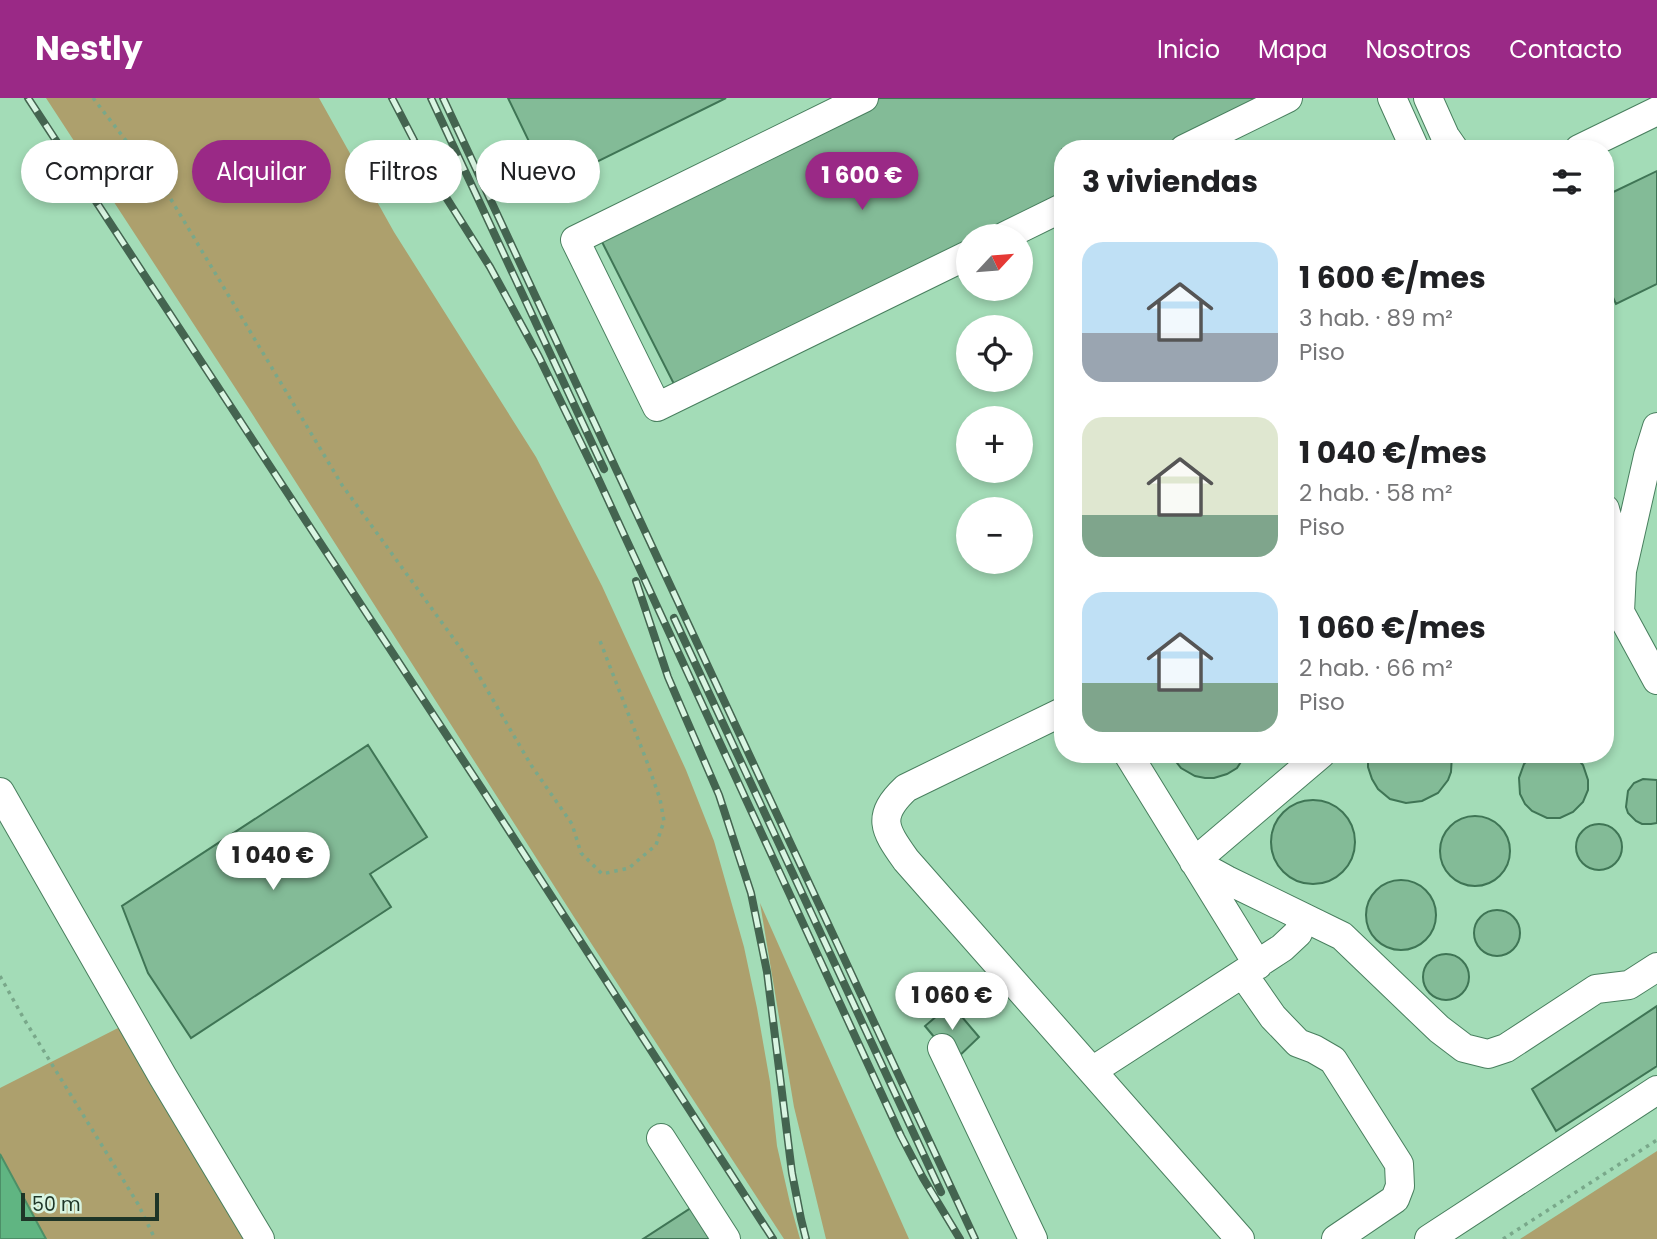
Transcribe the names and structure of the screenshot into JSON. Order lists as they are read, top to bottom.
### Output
{
  "scale_bar": "50 m",
  "north": "top right",
  "page": {
    "header": "Nestly",
    "nav": [
      "Inicio",
      "Mapa",
      "Nosotros",
      "Contacto"
    ],
    "chip": [
      "Comprar",
      "Alquilar",
      "Filtros",
      "Nuevo"
    ],
    "heading": "3 viviendas",
    "price": ["1 600 €", "1 040 €", "1 060 €"],
    "map_buttons": ["+", "−"],
    "list": [
      {
        "name": "1 600 €/mes",
        "note": "3 hab. · 89 m² · Piso"
      },
      {
        "name": "1 040 €/mes",
        "note": "2 hab. · 58 m² · Piso"
      },
      {
        "name": "1 060 €/mes",
        "note": "2 hab. · 66 m² · Piso"
      }
    ],
    "scale": "50 m"
  }
}
